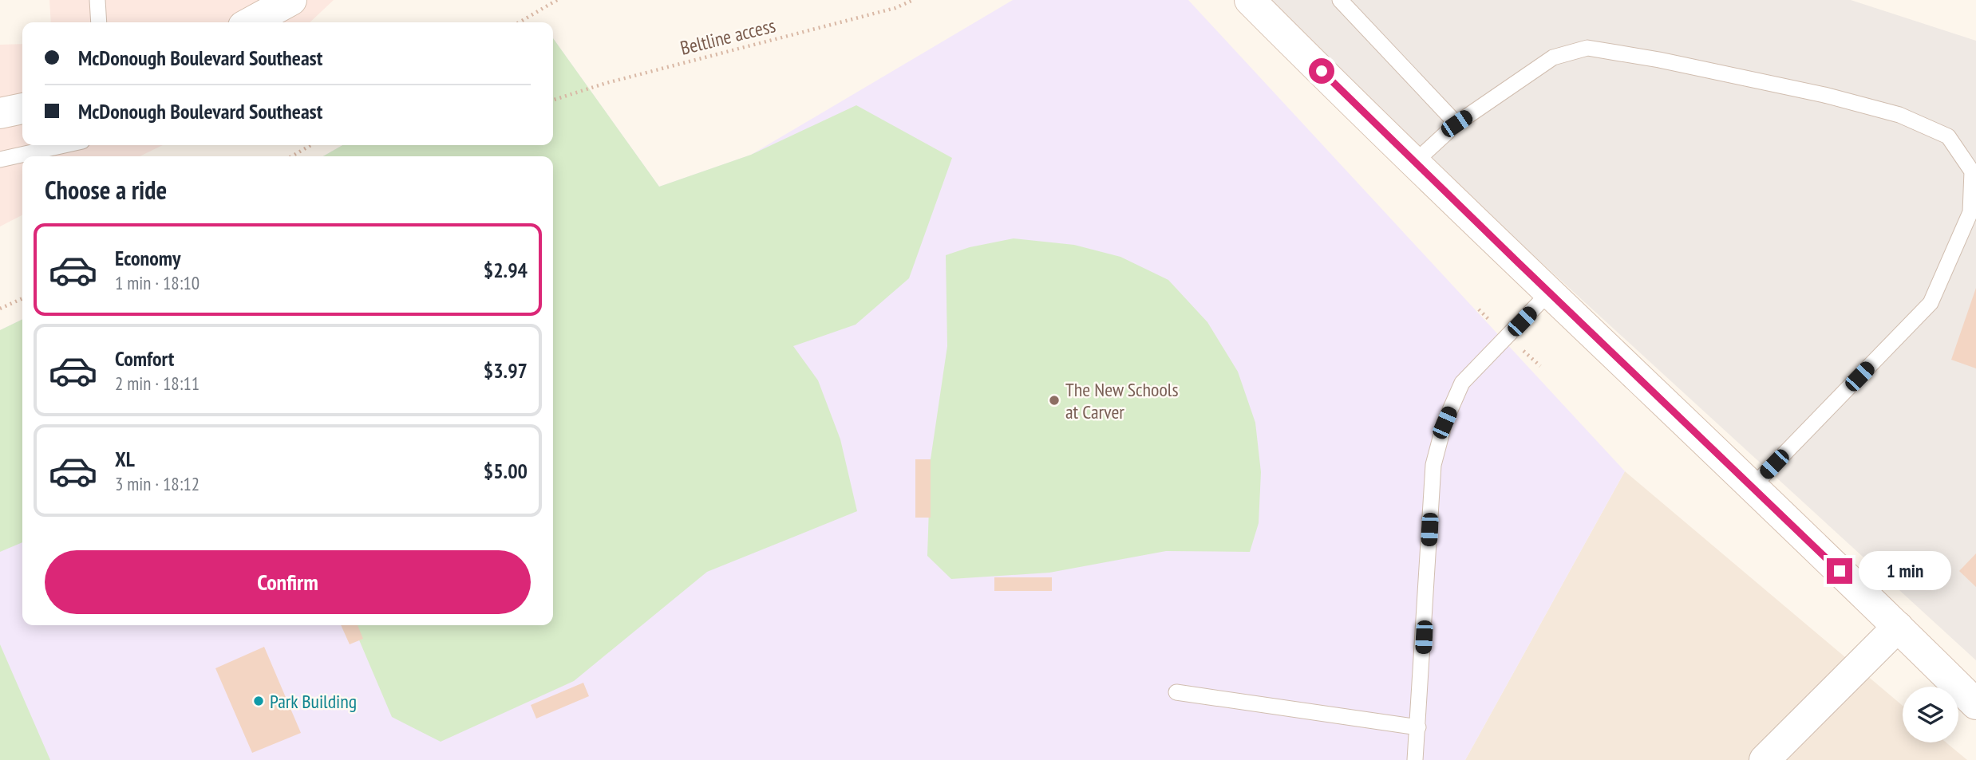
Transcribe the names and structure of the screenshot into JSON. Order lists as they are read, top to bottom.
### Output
{
  "streets": {
    "path": ["Beltline access"]
  },
  "places": ["The New Schools at Carver", "Park Building"],
  "page": {
    "banner": ["McDonough Boulevard Southeast", "McDonough Boulevard Southeast"],
    "heading": "Choose a ride",
    "list": [
      {
        "name": "Economy",
        "note": "1 min · 18:10",
        "value": "$2.94"
      },
      {
        "name": "Comfort",
        "note": "2 min · 18:11",
        "value": "$3.97"
      },
      {
        "name": "XL",
        "note": "3 min · 18:12",
        "value": "$5.00"
      }
    ],
    "buttons": "Confirm",
    "bubble": "1 min"
  }
}
